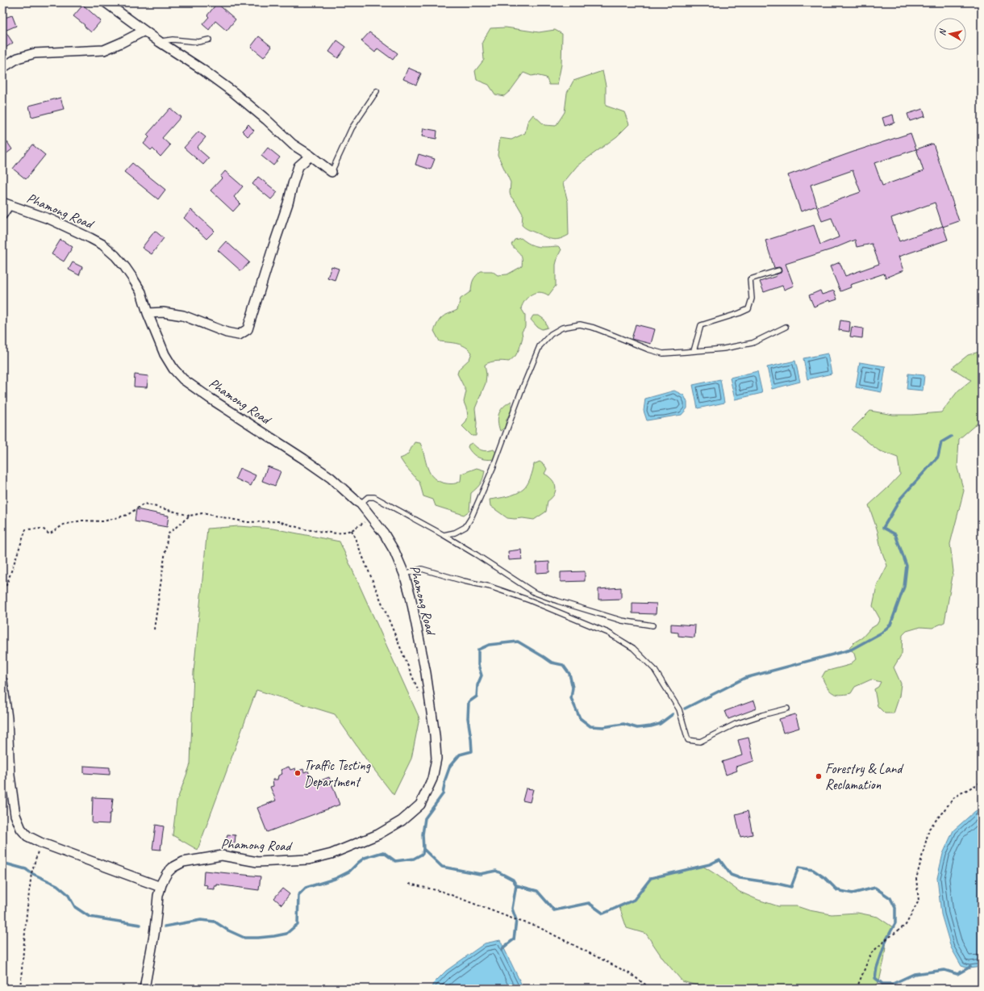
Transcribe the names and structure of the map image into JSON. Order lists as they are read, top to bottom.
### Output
{
  "streets": {
    "street": ["Phamong Road"]
  },
  "places": ["Traffic Testing Department", "Forestry & Land Reclamation"],
  "north": "left"
}
